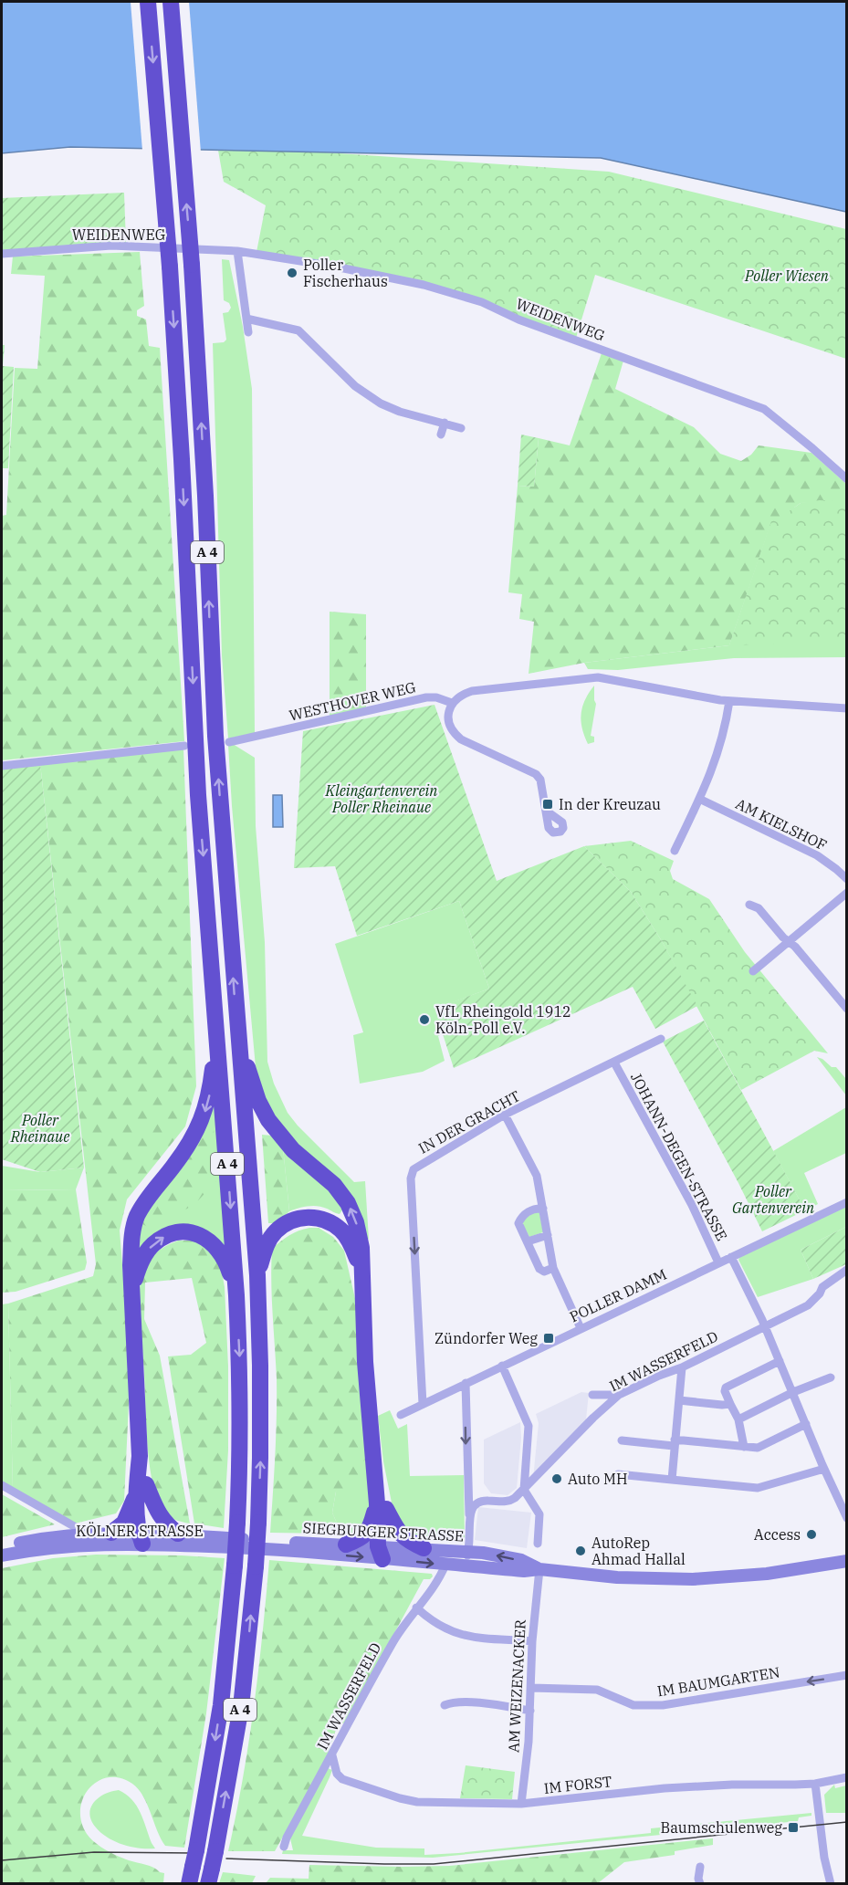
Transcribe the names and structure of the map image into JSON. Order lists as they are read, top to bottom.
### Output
{
  "streets": {
    "highway": ["A 4"],
    "main road": ["KÖLNER STRASSE", "SIEGBURGER STRASSE"],
    "street": [
      "WEIDENWEG",
      "WESTHOVER WEG",
      "AM KIELSHOF",
      "IN DER GRACHT",
      "JOHANN-DEGEN-STRASSE",
      "POLLER DAMM",
      "IM WASSERFELD",
      "IM BAUMGARTEN",
      "AM WEIZENACKER",
      "IM FORST"
    ]
  },
  "crossings": [
    ["IN DER GRACHT", "JOHANN-DEGEN-STRASSE"],
    ["IN DER GRACHT", "POLLER DAMM"],
    ["JOHANN-DEGEN-STRASSE", "POLLER DAMM"],
    ["IM WASSERFELD", "SIEGBURGER STRASSE"],
    ["IM WASSERFELD", "IM FORST"],
    ["KÖLNER STRASSE", "SIEGBURGER STRASSE"],
    ["SIEGBURGER STRASSE", "AM WEIZENACKER"],
    ["IM BAUMGARTEN", "AM WEIZENACKER"],
    ["AM WEIZENACKER", "IM FORST"]
  ],
  "one_way": ["IN DER GRACHT", "IM BAUMGARTEN"],
  "parks": [
    "Poller Wiesen",
    "Kleingartenverein Poller Rheinaue",
    "Poller Rheinaue",
    "Poller Gartenverein"
  ],
  "places": {
    "other": [
      "Poller Fischerhaus",
      "VfL Rheingold 1912 Köln-Poll e.V.",
      "Auto MH",
      "Access",
      "AutoRep Ahmad Hallal"
    ],
    "transit": ["In der Kreuzau", "Zündorfer Weg", "Baumschulenweg"]
  }
}
